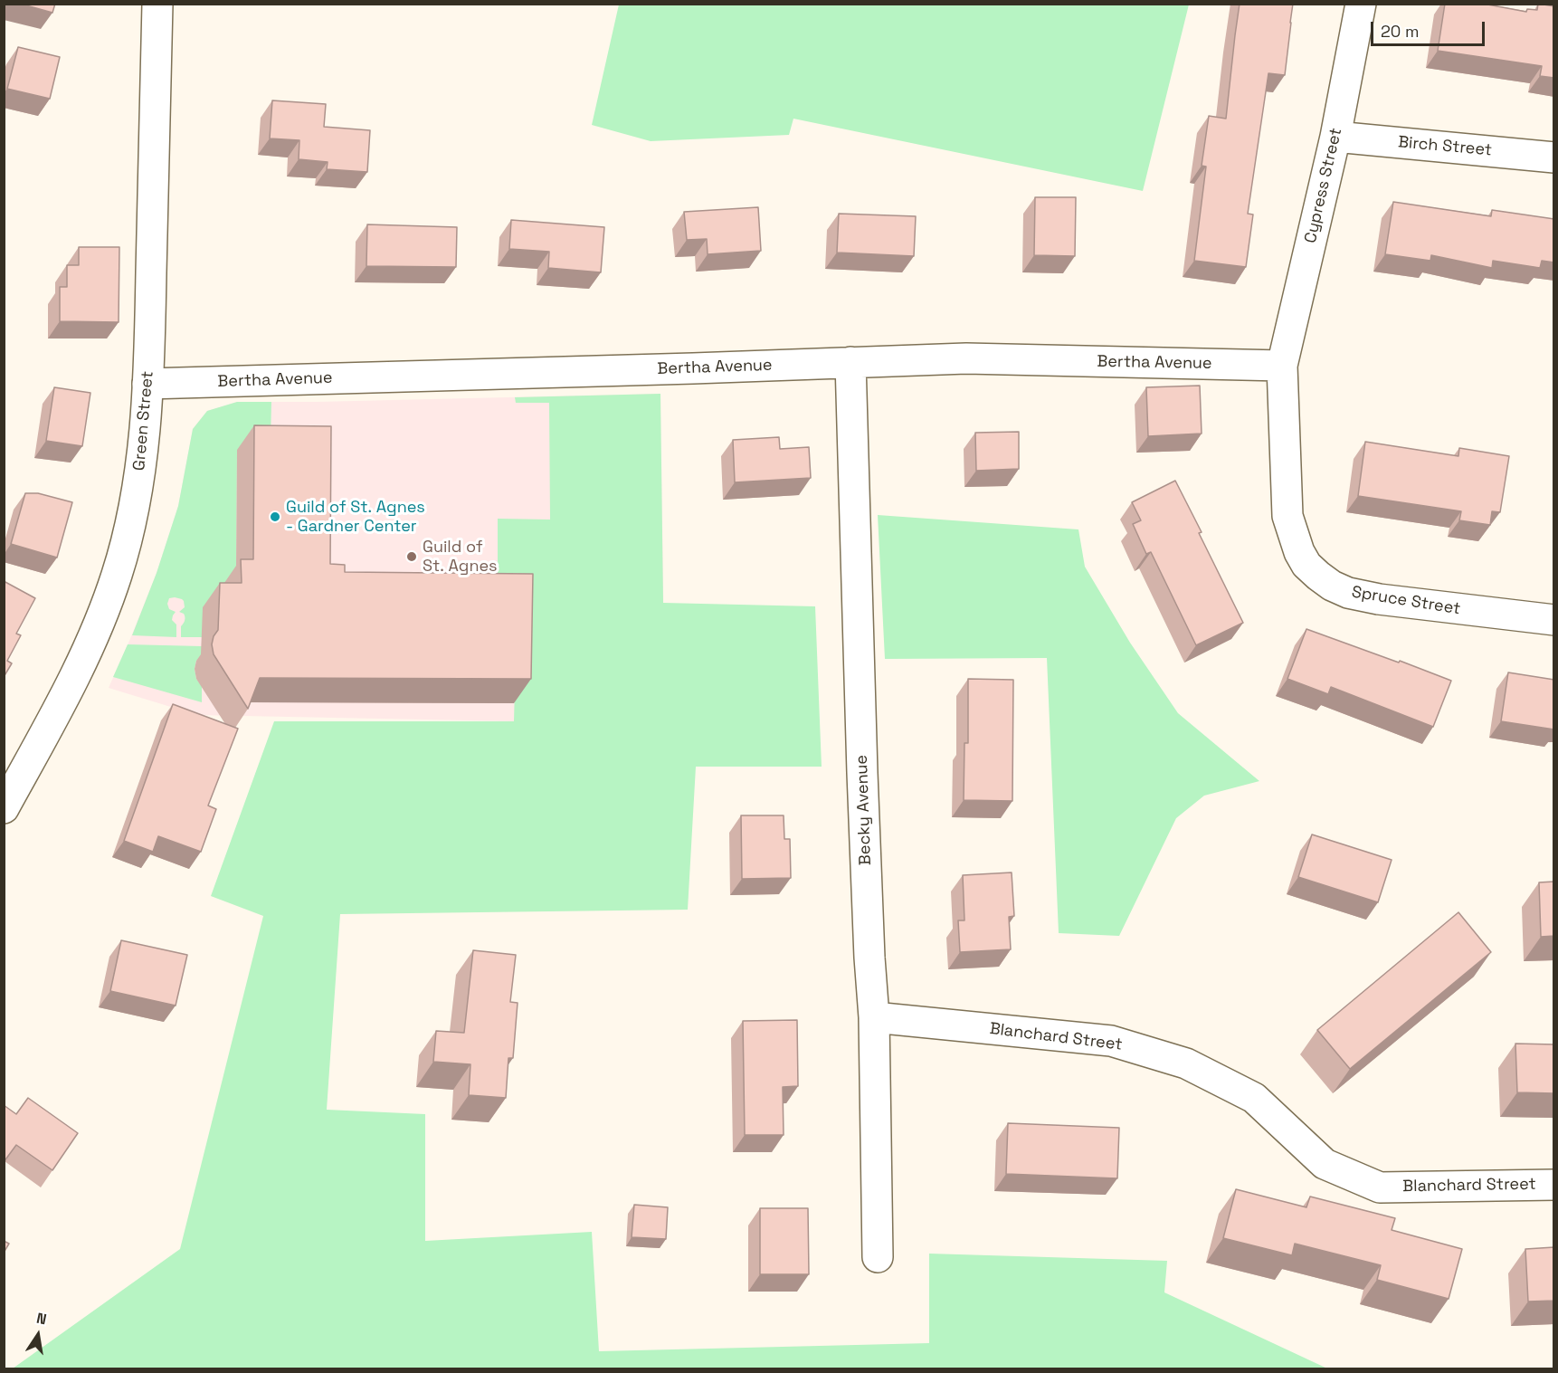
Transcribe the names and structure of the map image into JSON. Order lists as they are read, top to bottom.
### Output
{
  "streets": {
    "street": [
      "Birch Street",
      "Cypress Street",
      "Bertha Avenue",
      "Green Street",
      "Spruce Street",
      "Becky Avenue",
      "Blanchard Street"
    ]
  },
  "crossings": [
    ["Birch Street", "Cypress Street"],
    ["Cypress Street", "Bertha Avenue"],
    ["Cypress Street", "Spruce Street"],
    ["Bertha Avenue", "Green Street"],
    ["Bertha Avenue", "Spruce Street"],
    ["Bertha Avenue", "Becky Avenue"],
    ["Becky Avenue", "Blanchard Street"]
  ],
  "places": ["Guild of St. Agnes - Gardner Center", "Guild of St. Agnes"],
  "scale_bar": "20 m",
  "north": "top"
}
